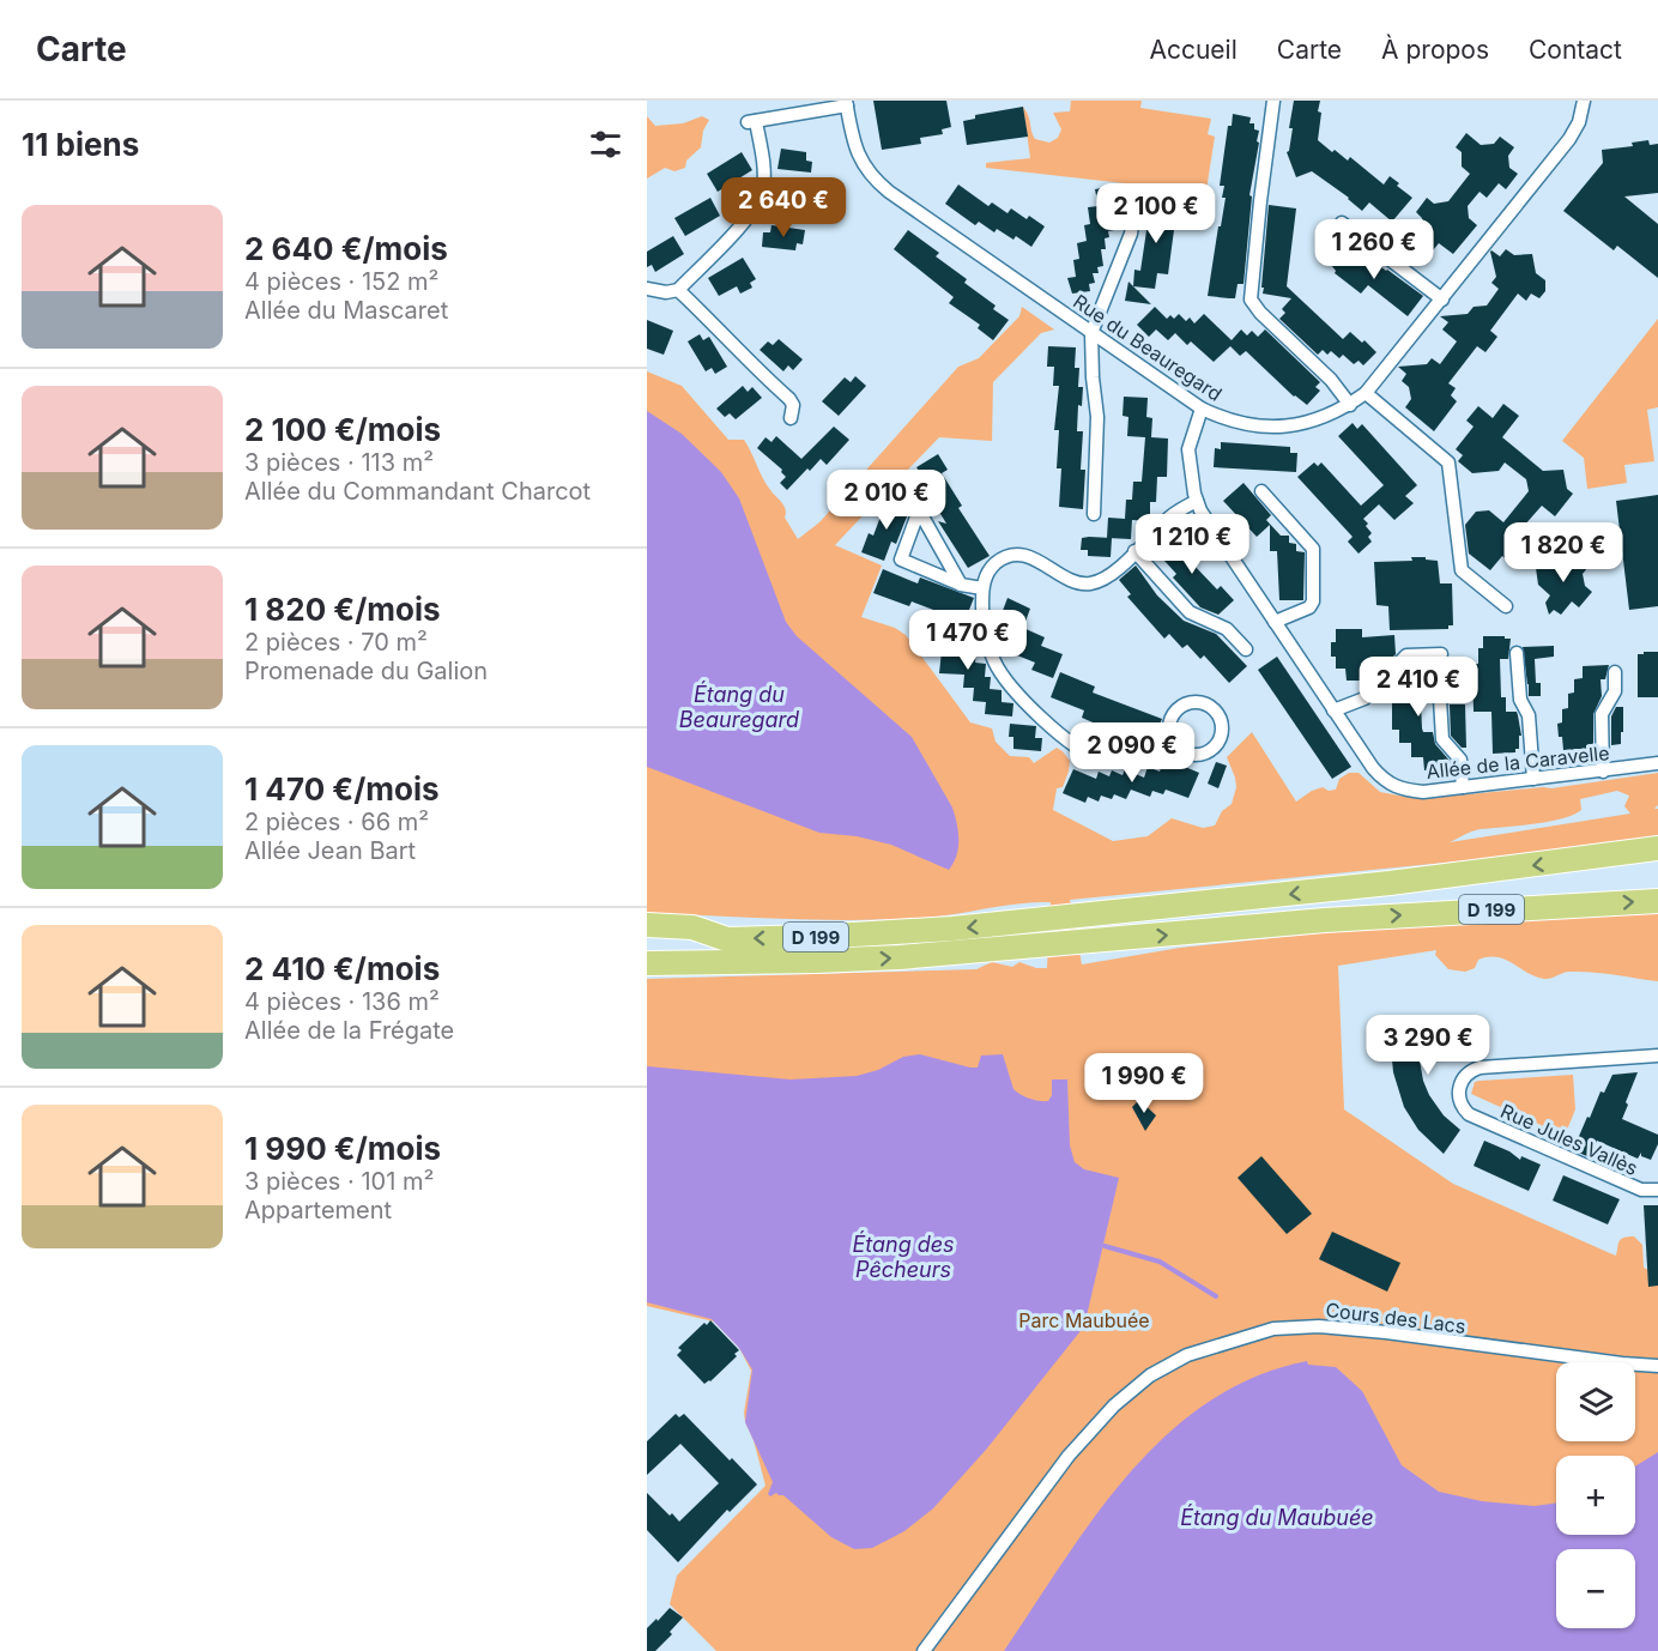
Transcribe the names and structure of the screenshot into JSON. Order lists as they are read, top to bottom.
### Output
{
  "streets": {
    "highway": ["D 199"],
    "street": [
      "Rue du Beauregard",
      "Allée de la Caravelle",
      "Rue Jules Vallès",
      "Cours des Lacs"
    ]
  },
  "crossings": [
    ["Rue du Beauregard", "Allée de la Caravelle"]
  ],
  "water": ["Étang du Beauregard", "Étang des Pêcheurs", "Étang du Maubuée"],
  "parks": ["Parc Maubuée"],
  "page": {
    "header": "Carte",
    "nav": [
      "Accueil",
      "Carte",
      "À propos",
      "Contact"
    ],
    "heading": "11 biens",
    "price": [
      "2 640 €",
      "2 100 €",
      "1 260 €",
      "2 010 €",
      "1 210 €",
      "1 820 €",
      "1 470 €",
      "2 410 €",
      "2 090 €",
      "3 290 €",
      "1 990 €"
    ],
    "list": [
      {
        "name": "2 640 €/mois",
        "note": "4 pièces · 152 m² · Allée du Mascaret"
      },
      {
        "name": "2 100 €/mois",
        "note": "3 pièces · 113 m² · Allée du Commandant Charcot"
      },
      {
        "name": "1 820 €/mois",
        "note": "2 pièces · 70 m² · Promenade du Galion"
      },
      {
        "name": "1 470 €/mois",
        "note": "2 pièces · 66 m² · Allée Jean Bart"
      },
      {
        "name": "2 410 €/mois",
        "note": "4 pièces · 136 m² · Allée de la Frégate"
      },
      {
        "name": "1 990 €/mois",
        "note": "3 pièces · 101 m² · Appartement"
      }
    ],
    "map_buttons": ["+", "−"]
  }
}
